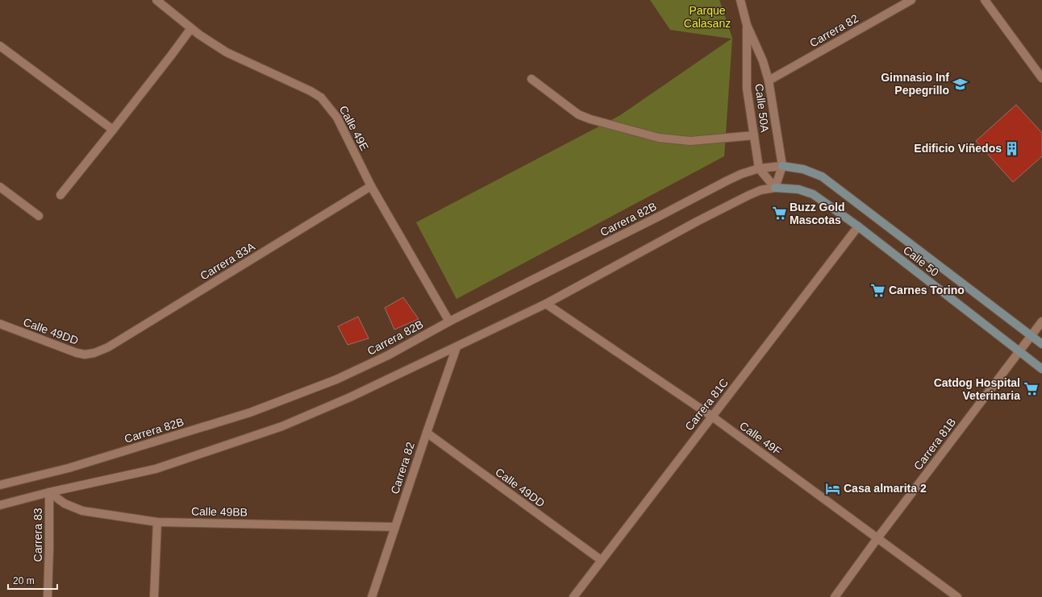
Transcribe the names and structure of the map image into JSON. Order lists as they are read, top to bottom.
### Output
{
  "streets": {
    "main road": ["Carrera 82B", "Calle 50"],
    "street": [
      "Carrera 82",
      "Calle 50A",
      "Calle 49E",
      "Carrera 83A",
      "Calle 49DD",
      "Carrera 81C",
      "Calle 49F",
      "Carrera 81B",
      "Calle 49BB",
      "Carrera 83"
    ]
  },
  "crossings": [
    ["Carrera 82", "Calle 50A"],
    ["Carrera 82", "Calle 49DD"],
    ["Carrera 82", "Calle 49BB"],
    ["Calle 50A", "Carrera 82B"],
    ["Calle 49E", "Carrera 82B"],
    ["Calle 49E", "Carrera 83A"],
    ["Carrera 82B", "Calle 50"],
    ["Carrera 83A", "Calle 49DD"],
    ["Calle 50", "Carrera 81C"],
    ["Calle 50", "Carrera 81B"],
    ["Calle 49DD", "Carrera 81C"],
    ["Carrera 81C", "Calle 49F"],
    ["Calle 49F", "Carrera 81B"],
    ["Calle 49BB", "Carrera 83"]
  ],
  "parks": ["Parque Calasanz"],
  "places": {
    "school or university": ["Gimnasio Inf Pepegrillo"],
    "building": ["Edificio Viñedos"],
    "supermarket": ["Buzz Gold Mascotas", "Carnes Torino", "Catdog Hospital Veterinaria"],
    "hotel": ["Casa almarita 2"]
  },
  "scale_bar": "20 m"
}
